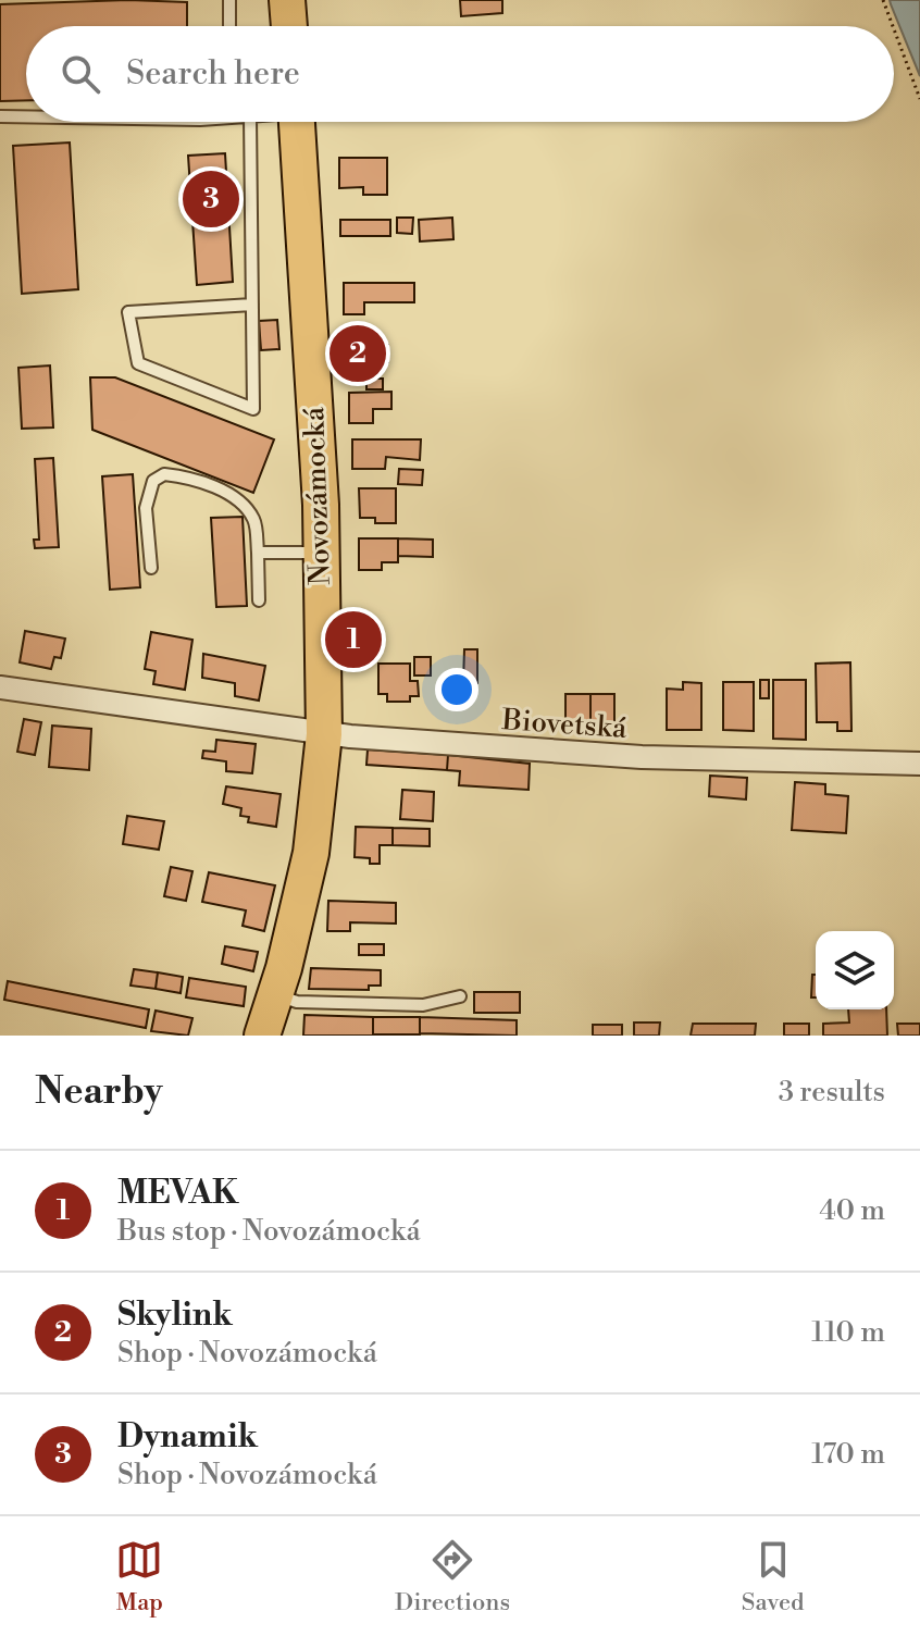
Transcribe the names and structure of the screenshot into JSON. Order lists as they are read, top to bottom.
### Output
{
  "streets": {
    "main road": ["Novozámocká"],
    "street": ["Biovetská"]
  },
  "crossings": [
    ["Novozámocká", "Biovetská"]
  ],
  "page": {
    "search": "Search here",
    "pins": ["3", "2", "1"],
    "heading": ["Nearby", "3 results"],
    "list": [
      {
        "mark": "1",
        "name": "MEVAK",
        "note": "Bus stop · Novozámocká",
        "value": "40 m"
      },
      {
        "mark": "2",
        "name": "Skylink",
        "note": "Shop · Novozámocká",
        "value": "110 m"
      },
      {
        "mark": "3",
        "name": "Dynamik",
        "note": "Shop · Novozámocká",
        "value": "170 m"
      }
    ],
    "nav": ["Map", "Directions", "Saved"]
  }
}
